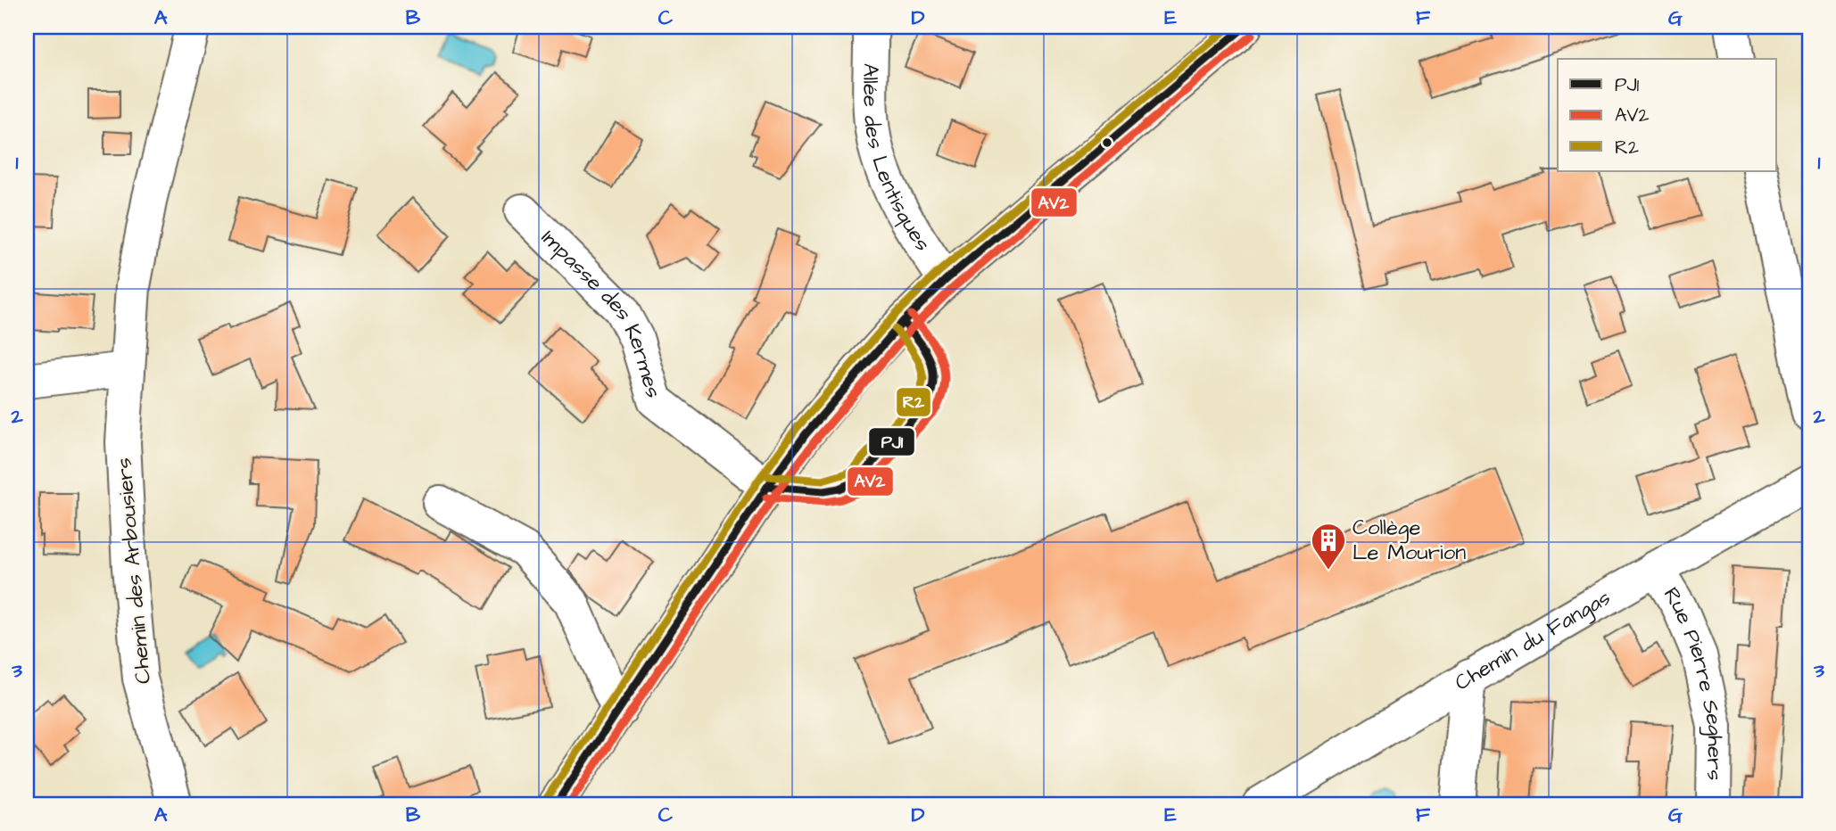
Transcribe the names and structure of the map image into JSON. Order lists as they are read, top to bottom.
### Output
{
  "streets": {
    "street": [
      "Allée des Lentisques",
      "Impasse des Kermes",
      "Chemin des Arbousiers",
      "Chemin du Fangas",
      "Rue Pierre Seghers"
    ]
  },
  "crossings": [
    ["Chemin du Fangas", "Rue Pierre Seghers"]
  ],
  "places": {
    "building": ["Collège Le Mourion"]
  },
  "lines": ["transit line PJ1", "transit line R2", "transit line AV2"],
  "legend": ["PJ1", "AV2", "R2"],
  "grid": {
    "columns": [
      "A",
      "B",
      "C",
      "D",
      "E",
      "F",
      "G"
    ],
    "rows": ["1", "2", "3"]
  }
}
